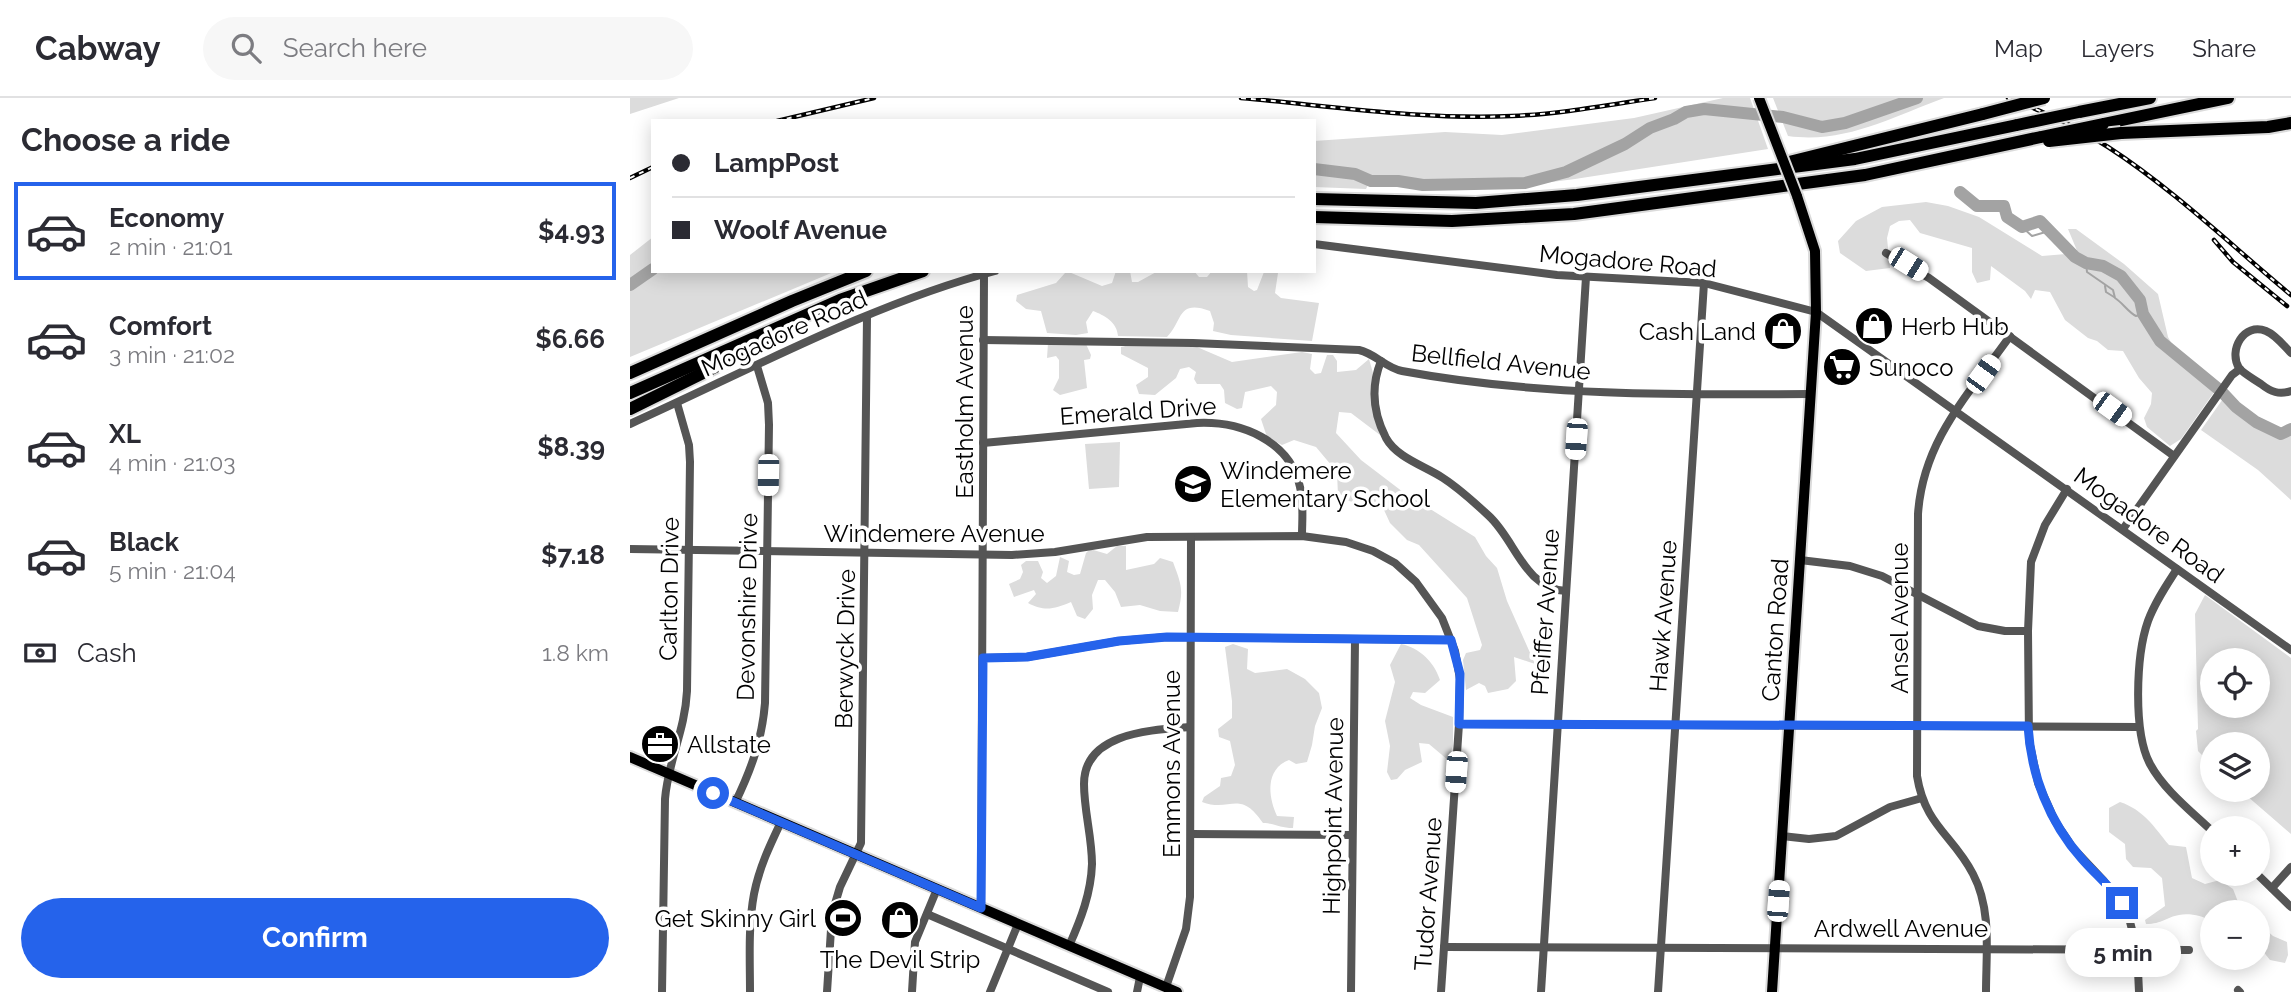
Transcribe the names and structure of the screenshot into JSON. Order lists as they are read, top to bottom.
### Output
{
  "streets": {
    "main road": ["Canton Road"],
    "street": [
      "Mogadore Road",
      "Bellfield Avenue",
      "Eastholm Avenue",
      "Emerald Drive",
      "Windemere Avenue",
      "Carlton Drive",
      "Devonshire Drive",
      "Pfeiffer Avenue",
      "Hawk Avenue",
      "Ansel Avenue",
      "Berwyck Drive",
      "Emmons Avenue",
      "Highpoint Avenue",
      "Tudor Avenue",
      "Ardwell Avenue"
    ]
  },
  "crossings": [
    ["Mogadore Road", "Eastholm Avenue"],
    ["Mogadore Road", "Carlton Drive"],
    ["Mogadore Road", "Devonshire Drive"],
    ["Mogadore Road", "Pfeiffer Avenue"],
    ["Mogadore Road", "Hawk Avenue"],
    ["Mogadore Road", "Ansel Avenue"],
    ["Mogadore Road", "Canton Road"],
    ["Mogadore Road", "Berwyck Drive"],
    ["Bellfield Avenue", "Eastholm Avenue"],
    ["Bellfield Avenue", "Pfeiffer Avenue"],
    ["Bellfield Avenue", "Hawk Avenue"],
    ["Bellfield Avenue", "Canton Road"],
    ["Eastholm Avenue", "Emerald Drive"],
    ["Eastholm Avenue", "Windemere Avenue"],
    ["Emerald Drive", "Windemere Avenue"],
    ["Windemere Avenue", "Carlton Drive"],
    ["Windemere Avenue", "Devonshire Drive"],
    ["Windemere Avenue", "Berwyck Drive"],
    ["Windemere Avenue", "Emmons Avenue"],
    ["Windemere Avenue", "Tudor Avenue"],
    ["Pfeiffer Avenue", "Ardwell Avenue"],
    ["Hawk Avenue", "Ardwell Avenue"],
    ["Ansel Avenue", "Ardwell Avenue"],
    ["Canton Road", "Ardwell Avenue"],
    ["Tudor Avenue", "Ardwell Avenue"]
  ],
  "places": {
    "shop": ["Herb Hub", "Cash Land", "The Devil Strip"],
    "supermarket": ["Sunoco"],
    "school or university": ["Windemere Elementary School"],
    "office": ["Allstate"],
    "sports": ["Get Skinny Girl"]
  },
  "page": {
    "header": "Cabway",
    "search": "Search here",
    "nav": ["Map", "Layers", "Share"],
    "heading": "Choose a ride",
    "banner": ["LampPost", "Woolf Avenue"],
    "list": [
      {
        "name": "Economy",
        "note": "2 min · 21:01",
        "value": "$4.93"
      },
      {
        "name": "Comfort",
        "note": "3 min · 21:02",
        "value": "$6.66"
      },
      {
        "name": "XL",
        "note": "4 min · 21:03",
        "value": "$8.39"
      },
      {
        "name": "Black",
        "note": "5 min · 21:04",
        "value": "$7.18"
      }
    ],
    "pay": ["Cash", "1.8 km"],
    "map_buttons": ["+", "−"],
    "buttons": "Confirm",
    "bubble": "5 min"
  }
}
